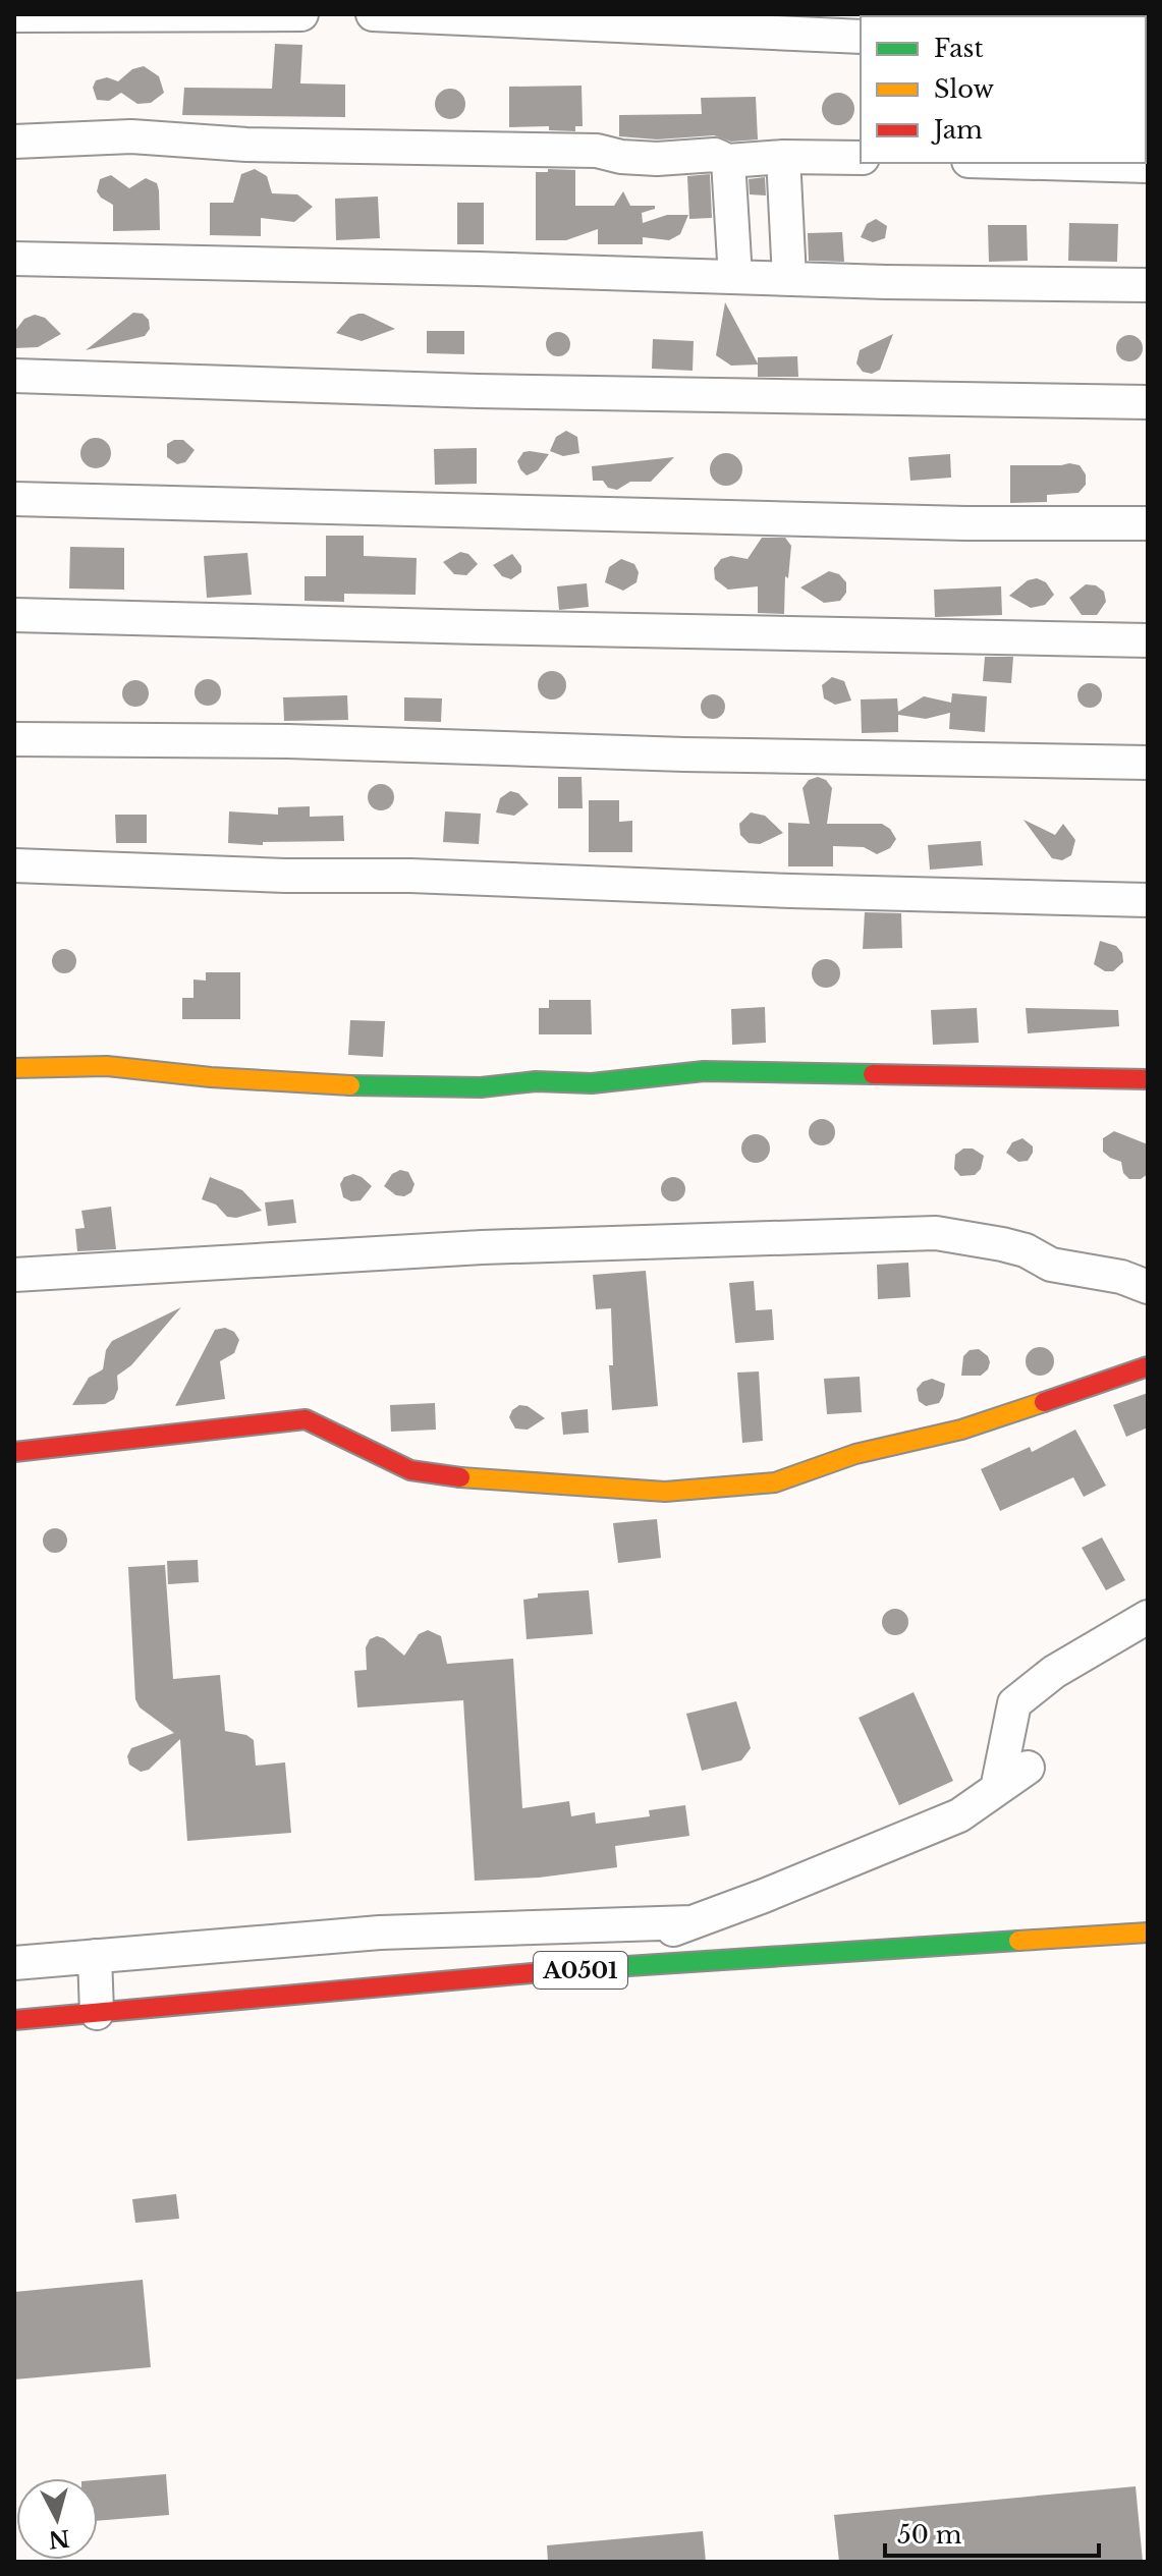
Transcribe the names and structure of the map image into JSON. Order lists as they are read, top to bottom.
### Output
{
  "streets": {
    "main road": ["A0501"]
  },
  "legend": ["Fast", "Slow", "Jam"],
  "scale_bar": "50 m",
  "north": "bottom"
}
